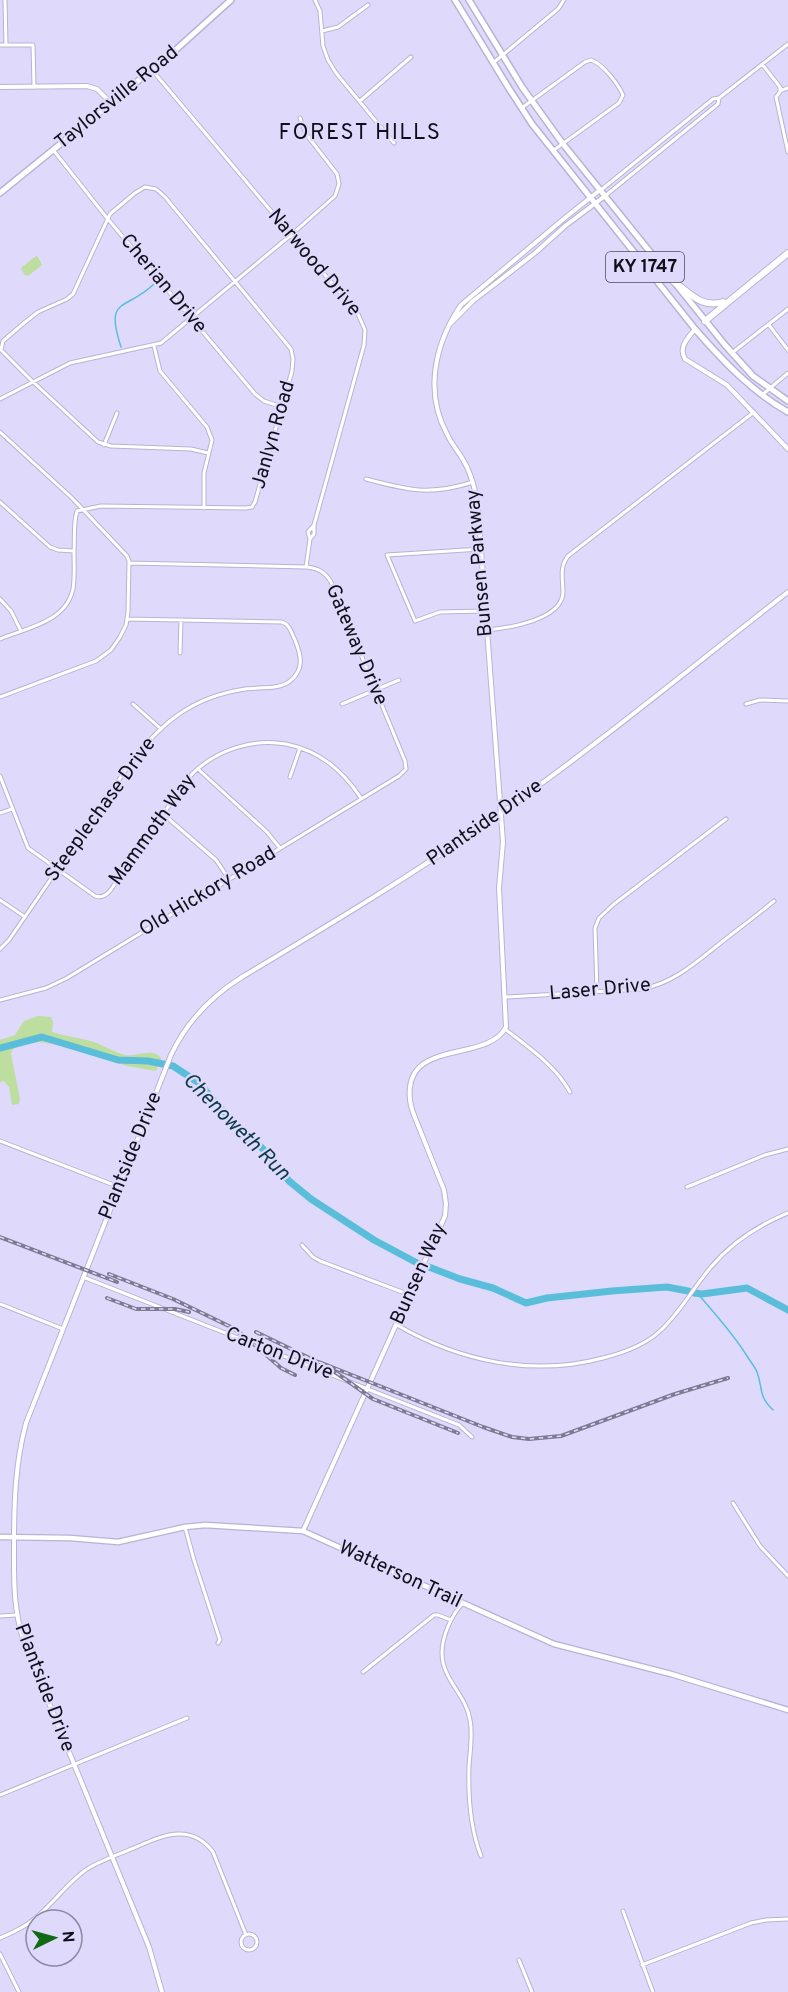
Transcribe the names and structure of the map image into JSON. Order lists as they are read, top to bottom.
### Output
{
  "streets": {
    "main road": ["Taylorsville Road", "KY 1747", "Watterson Trail"],
    "street": [
      "Narwood Drive",
      "Cherian Drive",
      "Janlyn Road",
      "Bunsen Parkway",
      "Gateway Drive",
      "Steeplechase Drive",
      "Plantside Drive",
      "Mammoth Way",
      "Old Hickory Road",
      "Laser Drive",
      "Bunsen Way",
      "Carton Drive"
    ]
  },
  "crossings": [
    ["Taylorsville Road", "Narwood Drive"],
    ["Taylorsville Road", "Cherian Drive"],
    ["Narwood Drive", "Gateway Drive"],
    ["KY 1747", "Bunsen Parkway"],
    ["Cherian Drive", "Janlyn Road"],
    ["Bunsen Parkway", "Plantside Drive"],
    ["Gateway Drive", "Old Hickory Road"],
    ["Steeplechase Drive", "Mammoth Way"],
    ["Plantside Drive", "Carton Drive"],
    ["Plantside Drive", "Watterson Trail"],
    ["Mammoth Way", "Old Hickory Road"],
    ["Bunsen Way", "Carton Drive"],
    ["Bunsen Way", "Watterson Trail"]
  ],
  "districts": ["FOREST HILLS"],
  "water": ["Chenoweth Run"],
  "north": "right"
}
